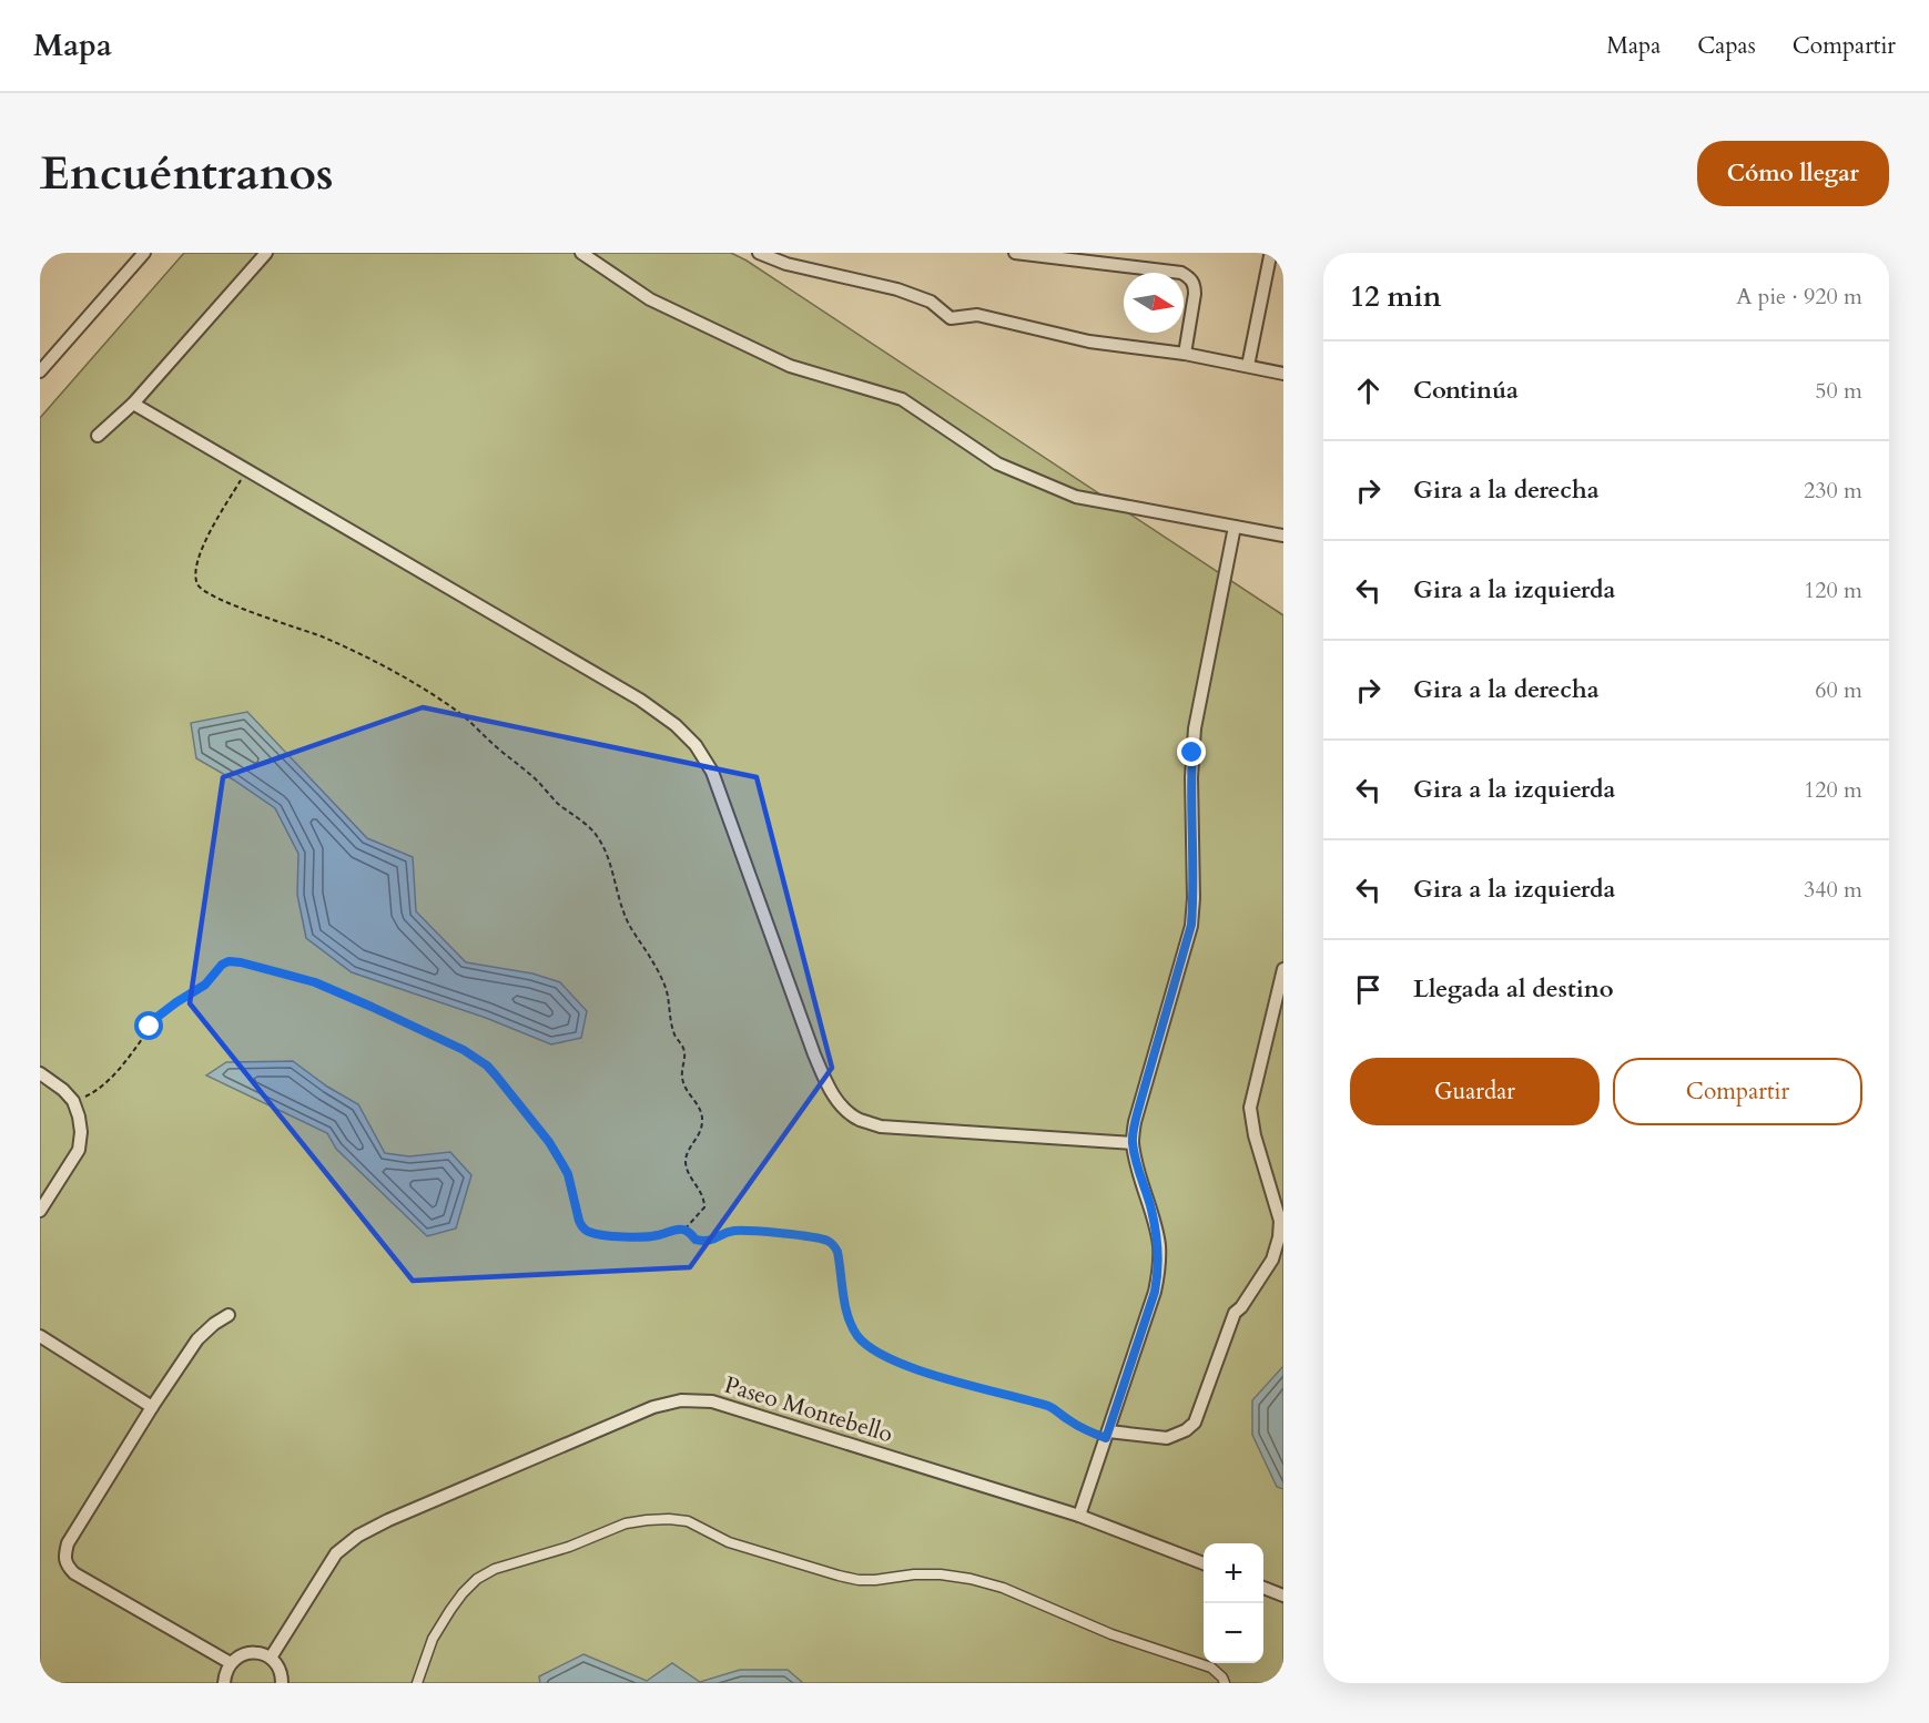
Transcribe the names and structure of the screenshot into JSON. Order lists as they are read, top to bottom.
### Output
{
  "streets": {
    "street": ["Paseo Montebello"]
  },
  "north": "right",
  "page": {
    "header": "Mapa",
    "nav": ["Mapa", "Capas", "Compartir"],
    "buttons": [
      "Cómo llegar",
      ["Guardar", "Compartir"]
    ],
    "title": "Encuéntranos",
    "heading": ["12 min", "A pie · 920 m"],
    "list": [
      ["Continúa", "50 m"],
      ["Gira a la derecha", "230 m"],
      ["Gira a la izquierda", "120 m"],
      ["Gira a la derecha", "60 m"],
      ["Gira a la izquierda", "120 m"],
      ["Gira a la izquierda", "340 m"],
      "Llegada al destino"
    ],
    "map_buttons": ["+", "−"]
  }
}
